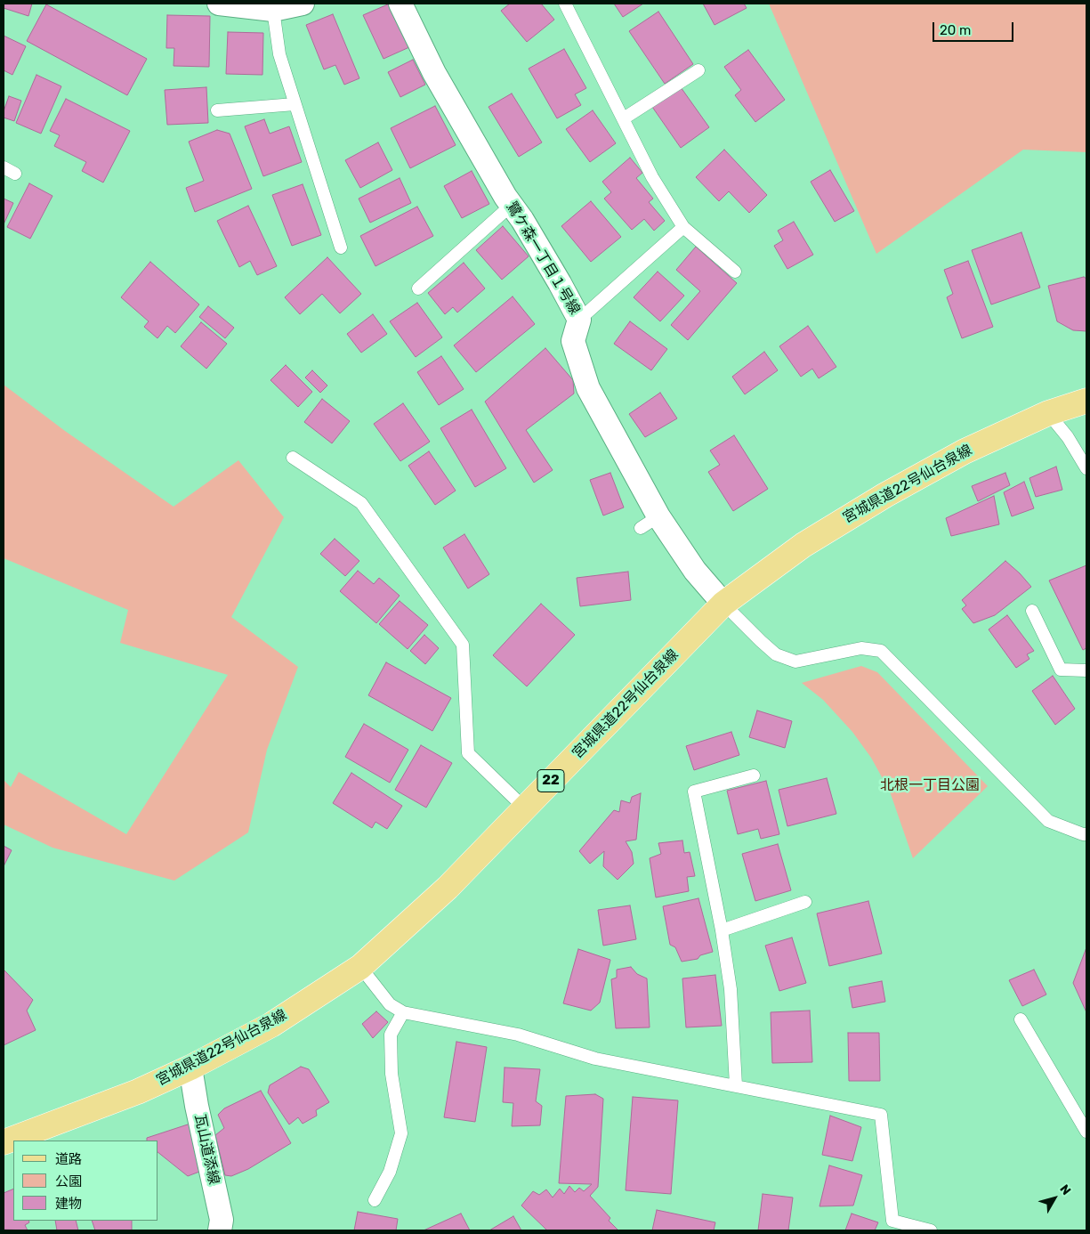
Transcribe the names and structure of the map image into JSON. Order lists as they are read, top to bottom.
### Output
{
  "streets": {
    "main road": ["宮城県道22号仙台泉線", "22"],
    "street": ["鷺ケ森一丁目１号線", "瓦山道添線"]
  },
  "crossings": [
    ["鷺ケ森一丁目１号線", "宮城県道22号仙台泉線"],
    ["宮城県道22号仙台泉線", "瓦山道添線"]
  ],
  "parks": ["北根一丁目公園"],
  "legend": ["道路", "公園", "建物"],
  "scale_bar": "20 m",
  "north": "top right"
}
